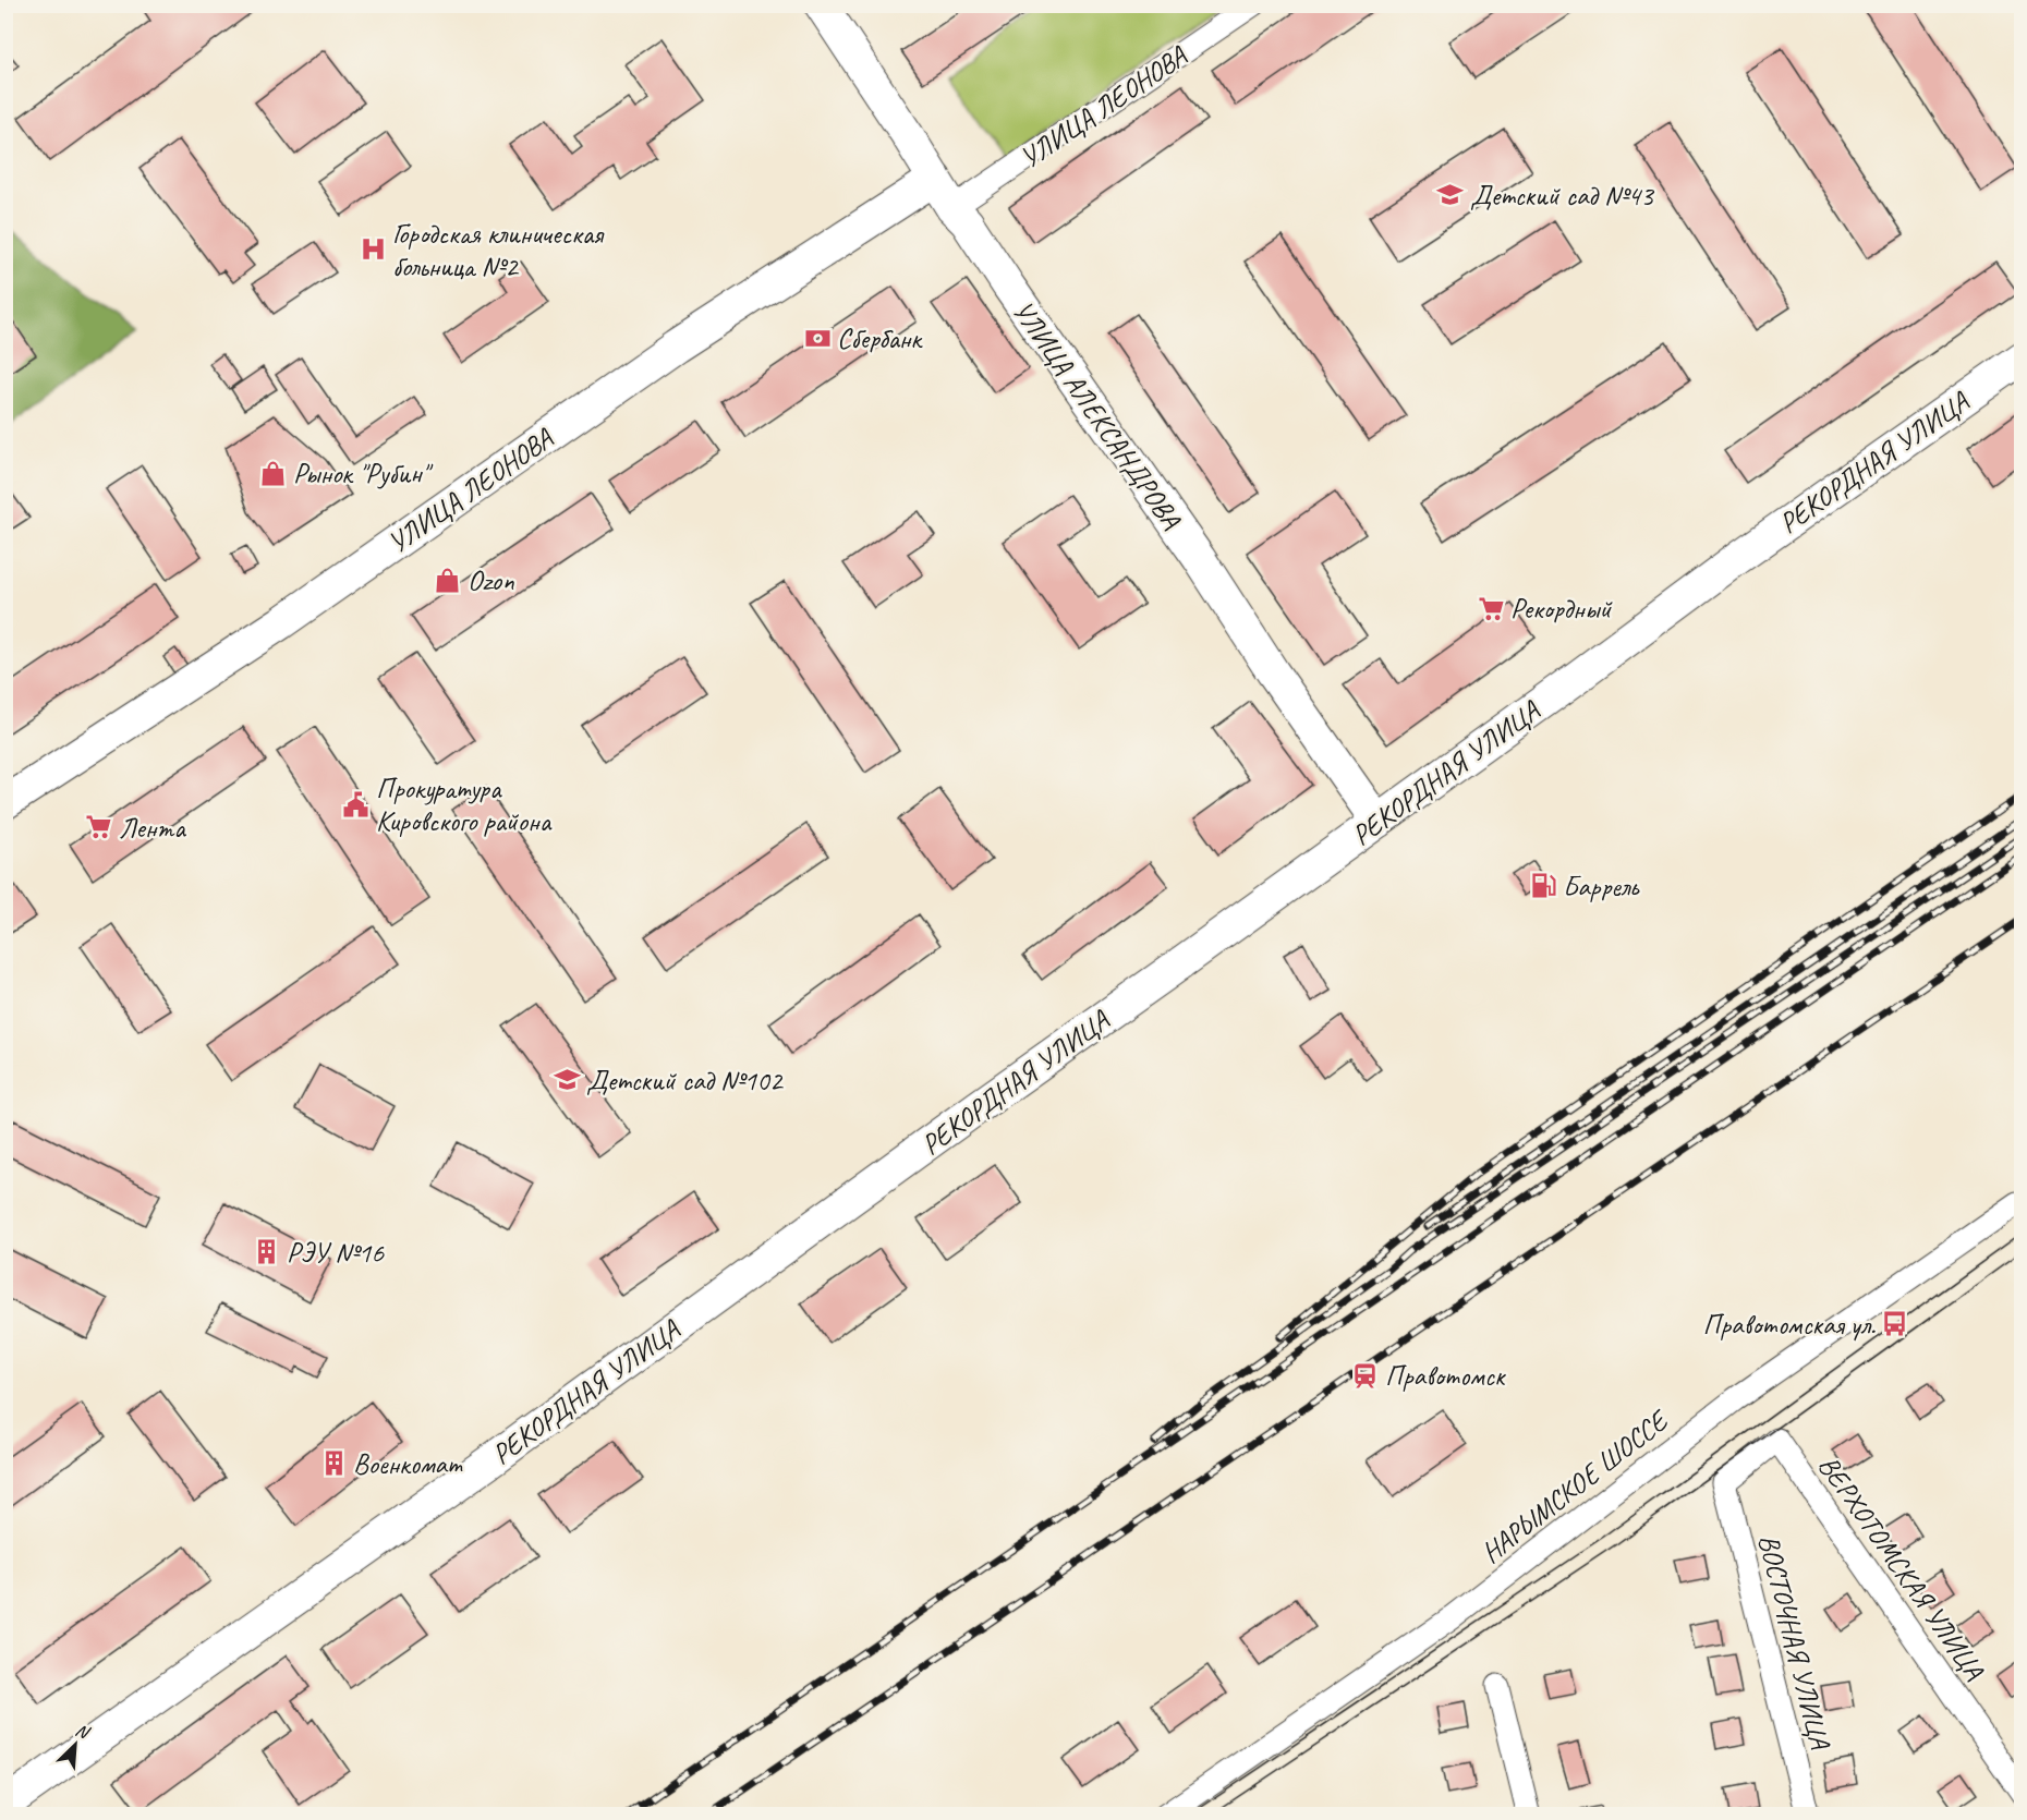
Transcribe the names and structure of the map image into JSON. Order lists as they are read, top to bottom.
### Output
{
  "streets": {
    "main road": ["УЛИЦА ЛЕОНОВА", "УЛИЦА АЛЕКСАНДРОВА", "РЕКОРДНАЯ УЛИЦА"],
    "street": ["НАРЫМСКОЕ ШОССЕ", "ВЕРХОТОМСКАЯ УЛИЦА", "ВОСТОЧНАЯ УЛИЦА"]
  },
  "crossings": [
    ["УЛИЦА ЛЕОНОВА", "УЛИЦА АЛЕКСАНДРОВА"],
    ["УЛИЦА АЛЕКСАНДРОВА", "РЕКОРДНАЯ УЛИЦА"],
    ["ВЕРХОТОМСКАЯ УЛИЦА", "ВОСТОЧНАЯ УЛИЦА"]
  ],
  "places": {
    "school or university": ["Детский сад №43", "Детский сад №102"],
    "hospital": ["Городская клиническая больница №2"],
    "bank": ["Сбербанк"],
    "shop": ["Рынок \"Рубин\"", "Ozon"],
    "supermarket": ["Рекордный", "Лента"],
    "public building": ["Прокуратура Кировского района"],
    "fuel station": ["Баррель"],
    "building": ["РЭУ №16", "Военкомат"],
    "bus stop": ["Правотомская ул."],
    "station": ["Правотомск"]
  },
  "north": "top right"
}
